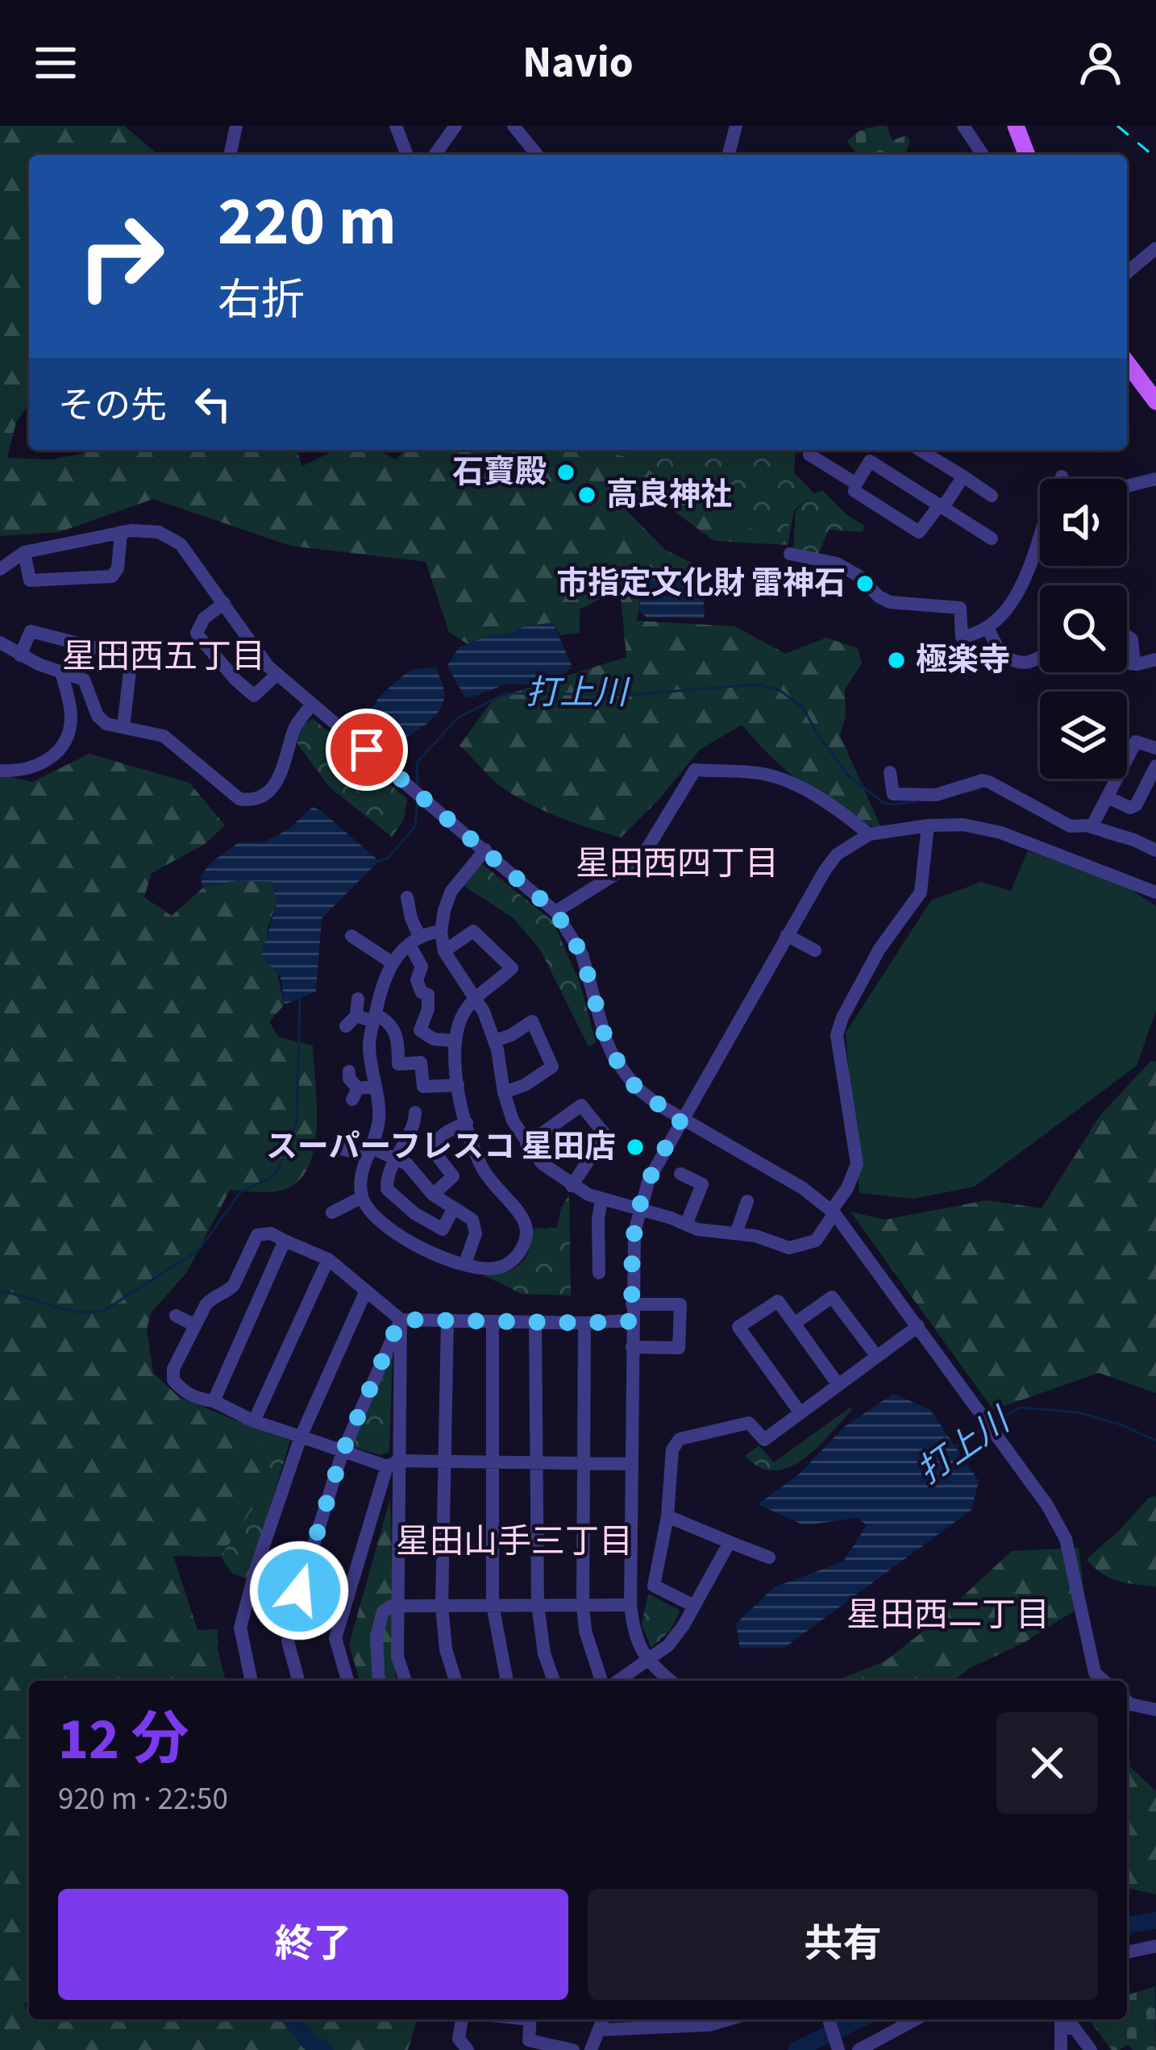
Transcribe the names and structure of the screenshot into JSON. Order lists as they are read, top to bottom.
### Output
{
  "districts": [
    "星田西五丁目",
    "星田西四丁目",
    "星田山手三丁目",
    "星田西二丁目"
  ],
  "water": ["打上川"],
  "places": [
    "石寶殿",
    "高良神社",
    "市指定文化財 雷神石",
    "極楽寺",
    "スーパーフレスコ 星田店"
  ],
  "page": {
    "header": "Navio",
    "turn": ["220 m", "右折"],
    "then": "その先",
    "heading": ["12 分", "920 m · 22:50"],
    "buttons": ["終了", "共有"]
  }
}
